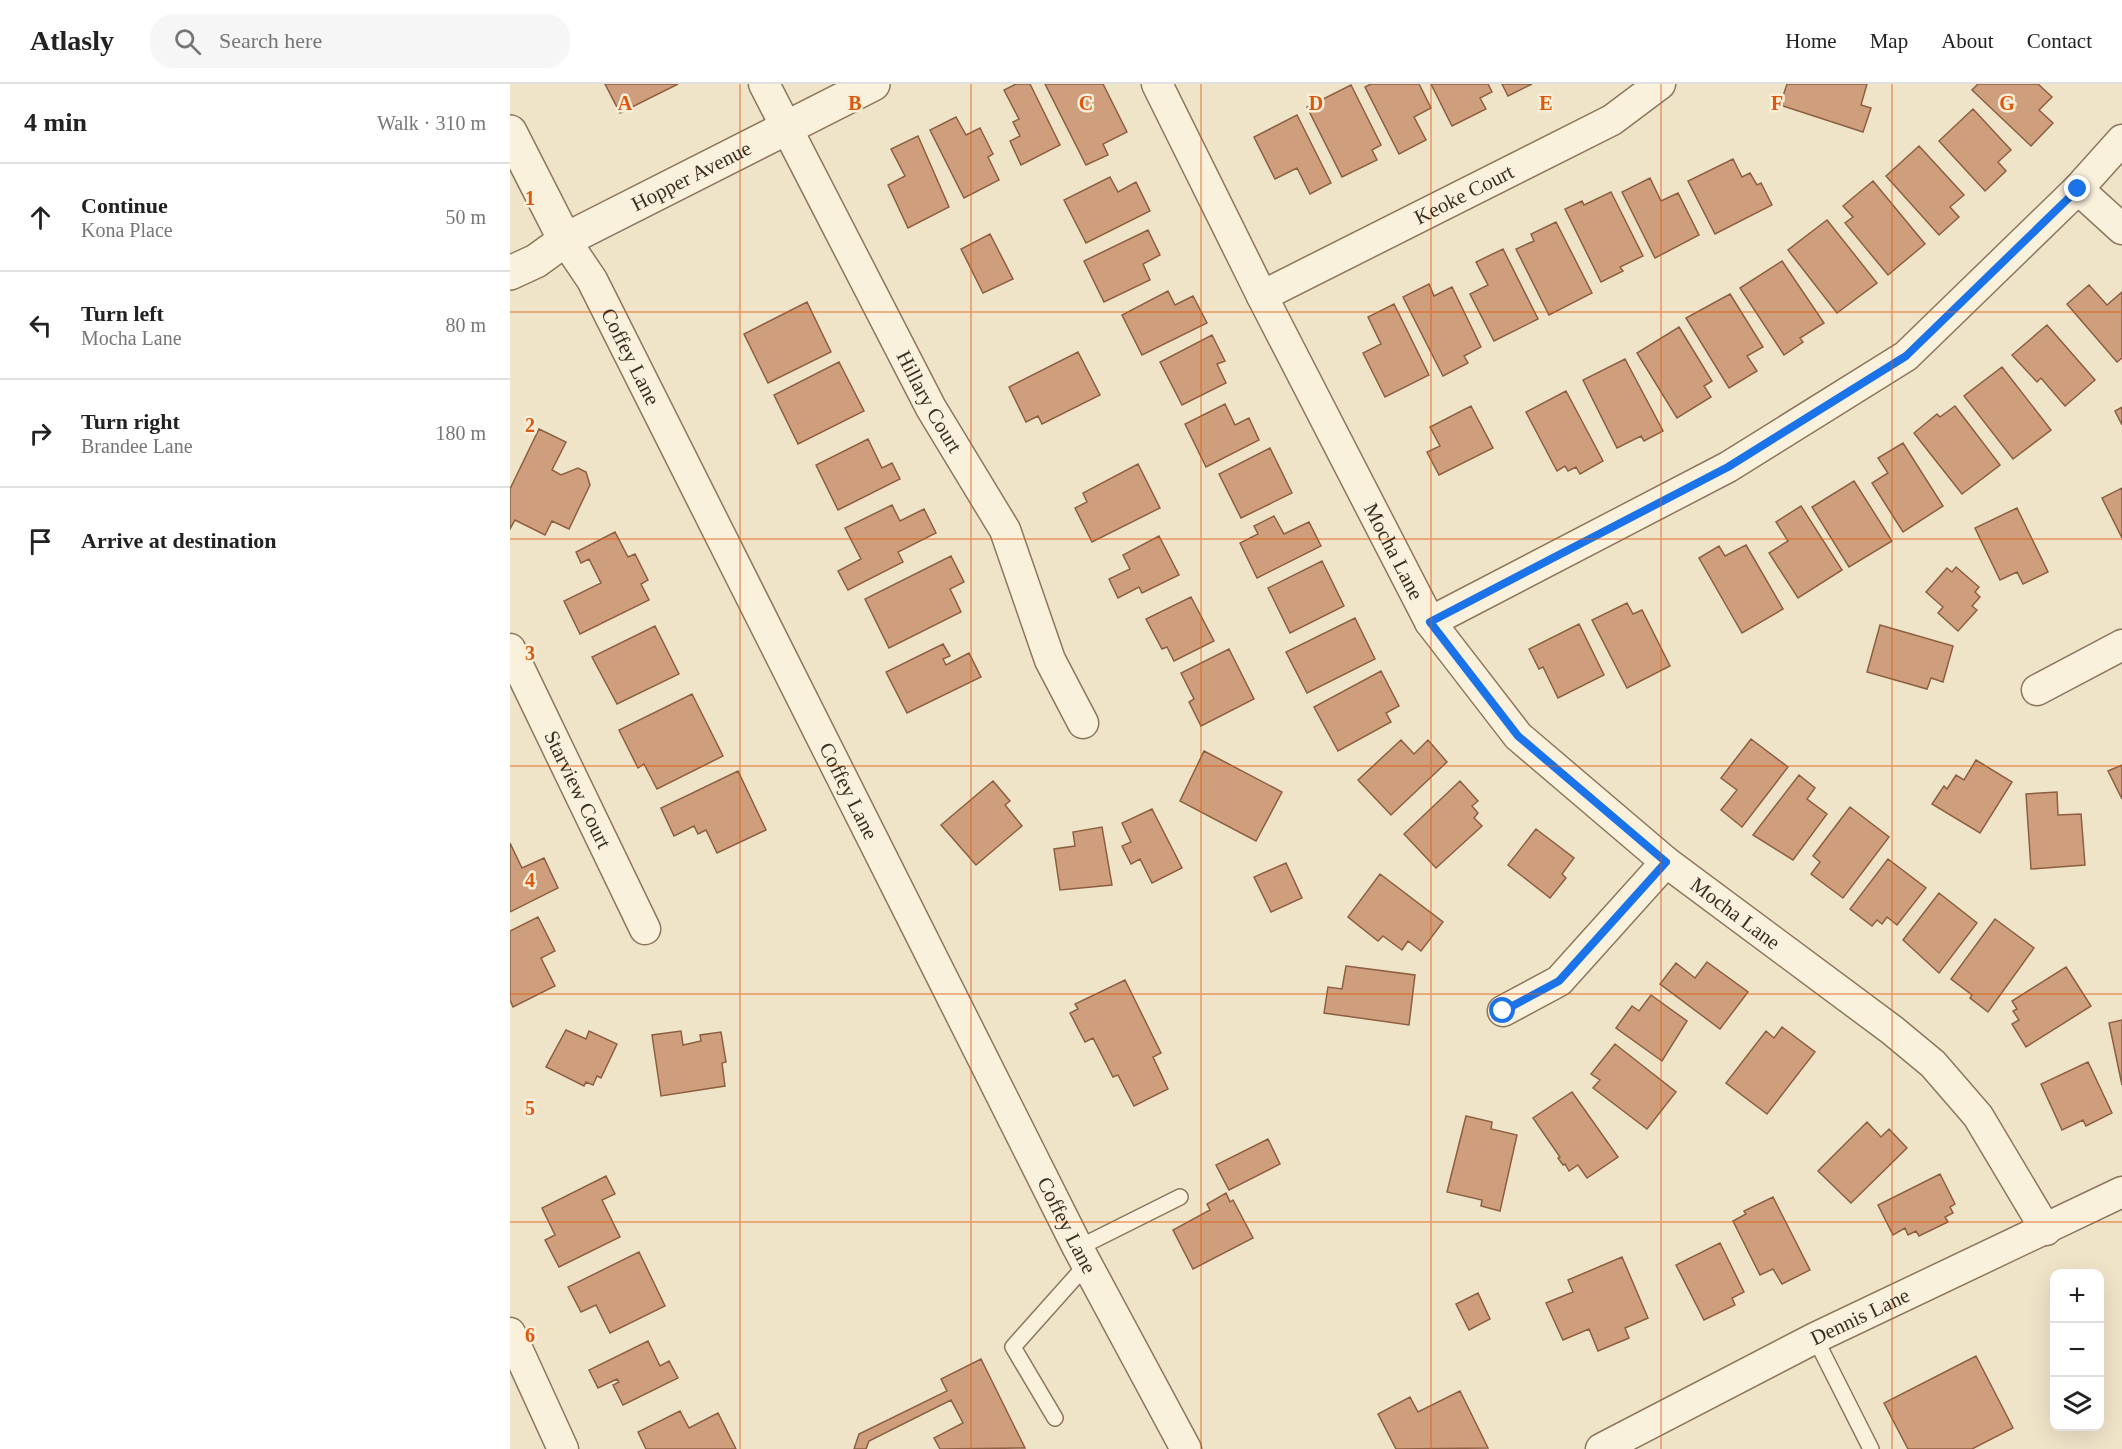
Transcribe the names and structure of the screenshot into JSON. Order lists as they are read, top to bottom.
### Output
{
  "streets": {
    "street": [
      "Hopper Avenue",
      "Keoke Court",
      "Coffey Lane",
      "Hillary Court",
      "Mocha Lane",
      "Starview Court",
      "Dennis Lane"
    ]
  },
  "crossings": [
    ["Hopper Avenue", "Coffey Lane"],
    ["Hopper Avenue", "Hillary Court"],
    ["Keoke Court", "Mocha Lane"],
    ["Mocha Lane", "Dennis Lane"]
  ],
  "page": {
    "header": "Atlasly",
    "search": "Search here",
    "nav": [
      "Home",
      "Map",
      "About",
      "Contact"
    ],
    "heading": ["4 min", "Walk · 310 m"],
    "list": [
      ["Continue", "Kona Place", "50 m"],
      ["Turn left", "Mocha Lane", "80 m"],
      ["Turn right", "Brandee Lane", "180 m"],
      "Arrive at destination"
    ],
    "map_buttons": ["+", "−"]
  },
  "grid": {
    "columns": [
      "A",
      "B",
      "C",
      "D",
      "E",
      "F",
      "G"
    ],
    "rows": [
      "1",
      "2",
      "3",
      "4",
      "5",
      "6"
    ]
  }
}
